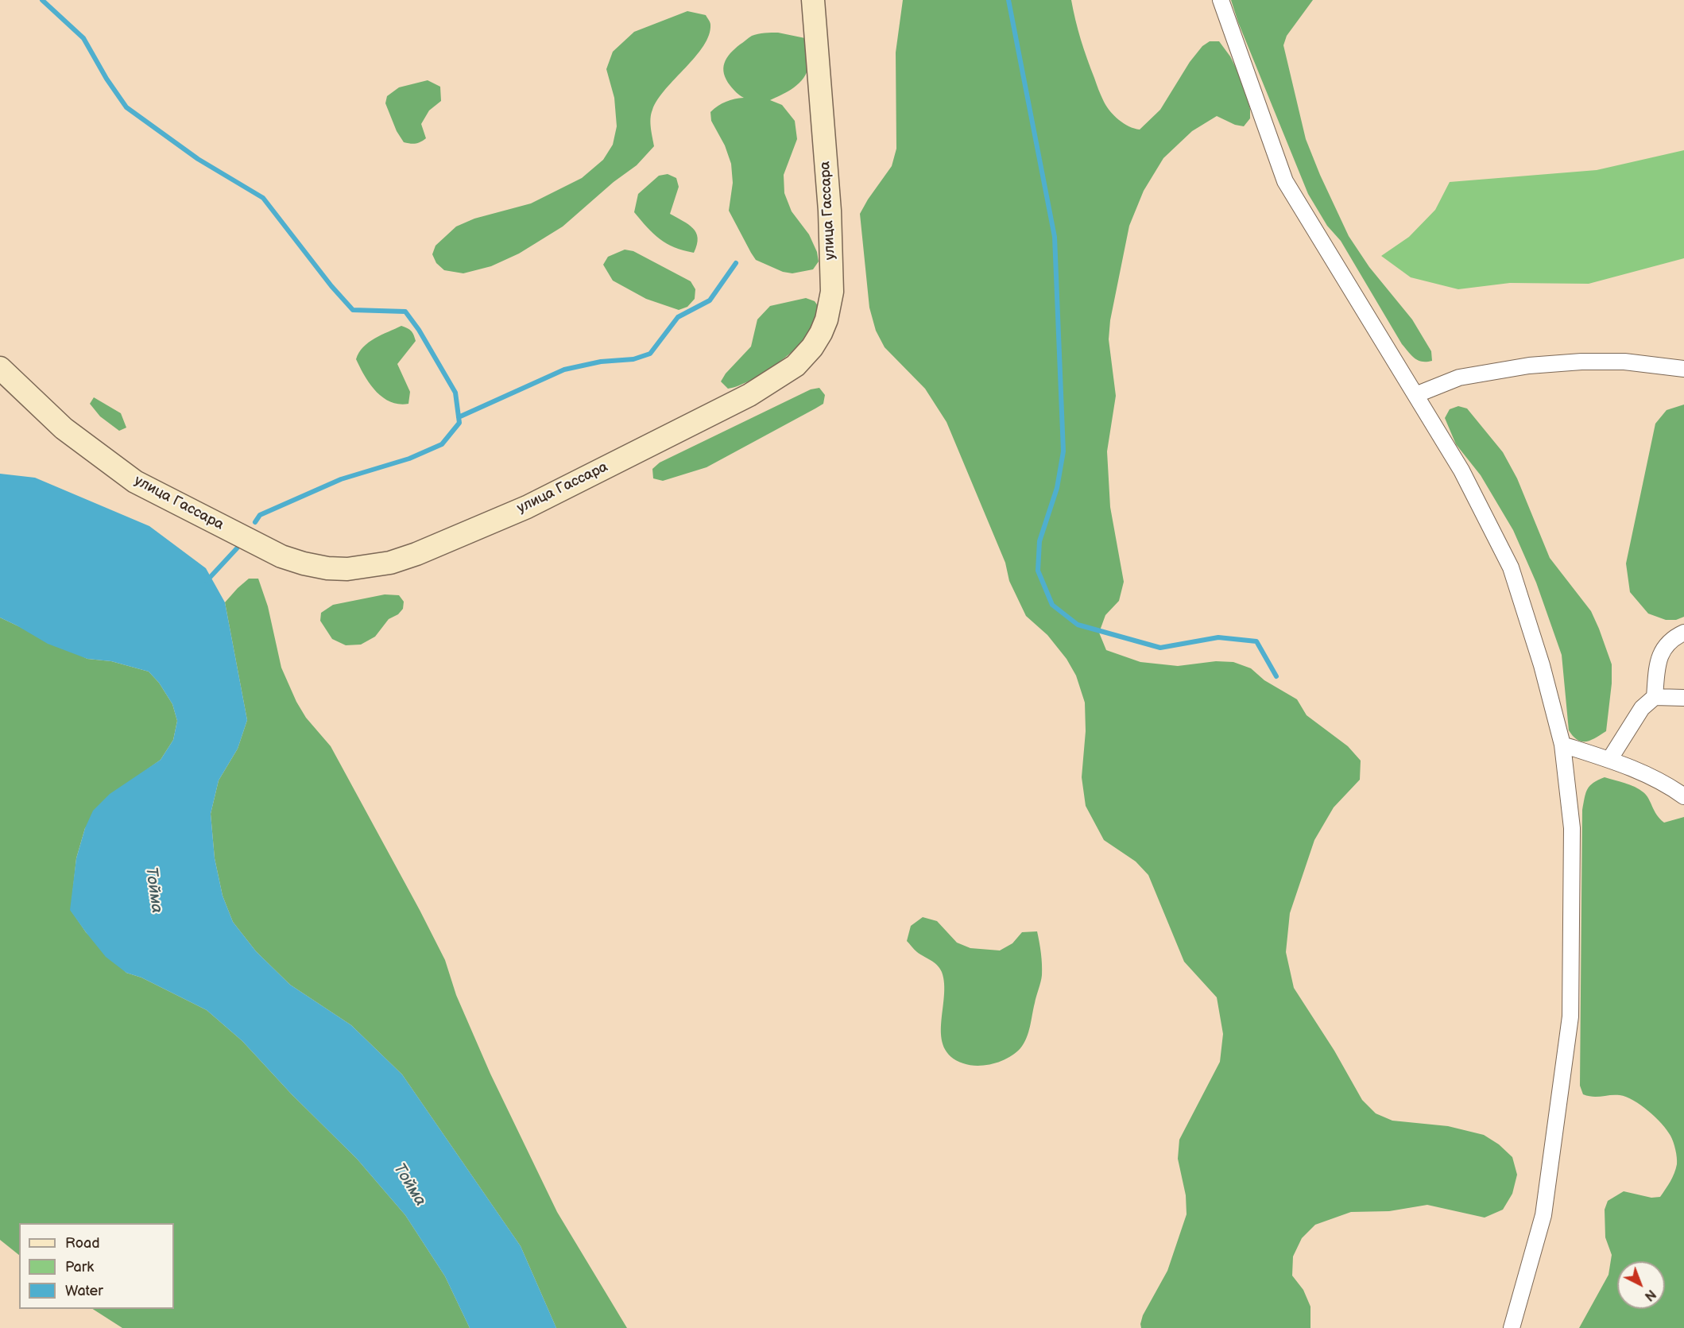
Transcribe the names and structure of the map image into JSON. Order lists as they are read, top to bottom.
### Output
{
  "streets": {
    "main road": ["улица Гассара"]
  },
  "water": ["Тойма"],
  "legend": ["Road", "Park", "Water"],
  "north": "bottom right"
}
